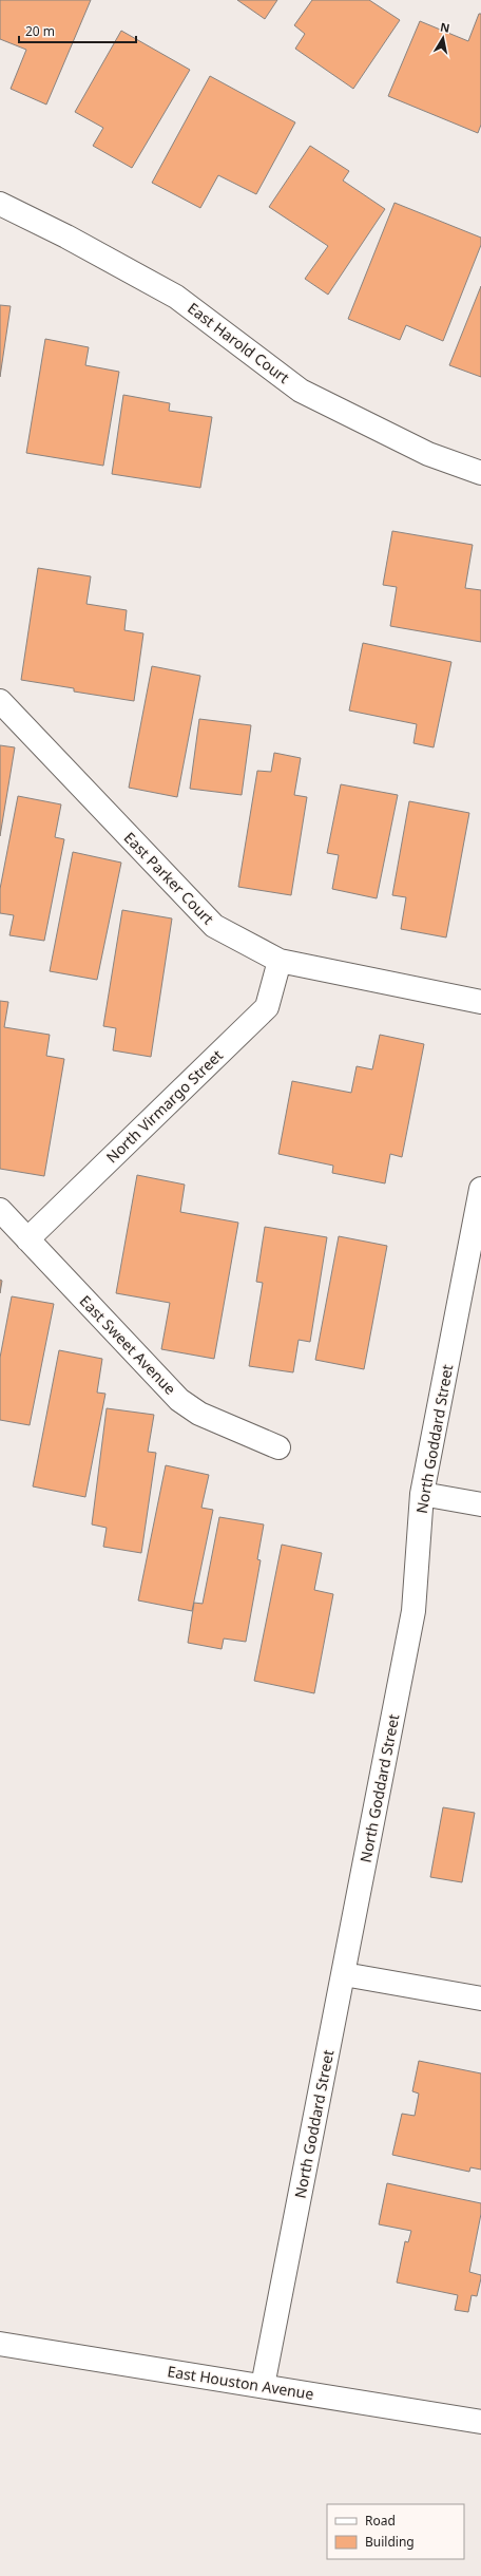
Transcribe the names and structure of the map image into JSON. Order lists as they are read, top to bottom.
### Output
{
  "streets": {
    "street": [
      "East Harold Court",
      "East Parker Court",
      "North Virmargo Street",
      "East Sweet Avenue",
      "North Goddard Street",
      "East Houston Avenue"
    ]
  },
  "crossings": [
    ["East Parker Court", "North Virmargo Street"],
    ["North Virmargo Street", "East Sweet Avenue"],
    ["North Goddard Street", "East Houston Avenue"]
  ],
  "legend": ["Road", "Building"],
  "scale_bar": "20 m",
  "north": "top"
}
